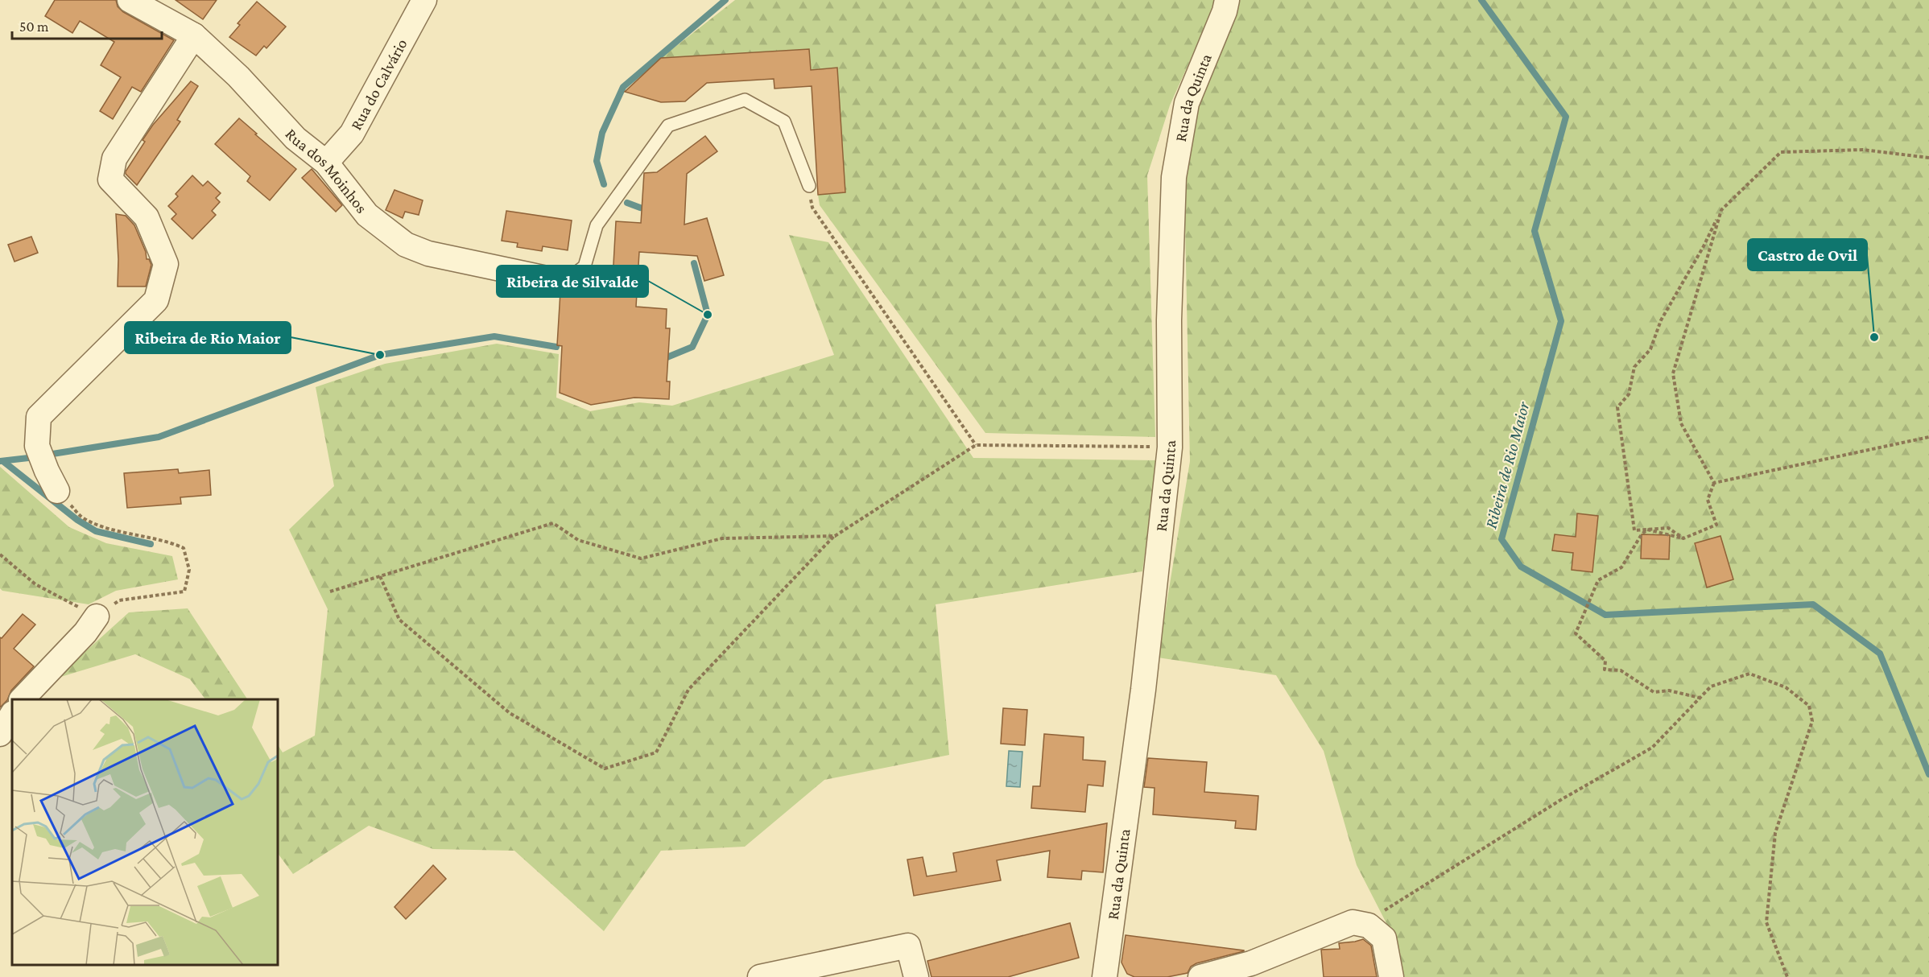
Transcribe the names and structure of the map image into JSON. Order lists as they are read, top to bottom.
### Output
{
  "streets": {
    "street": ["Rua do Calvário", "Rua da Quinta", "Rua dos Moinhos"]
  },
  "crossings": [
    ["Rua do Calvário", "Rua dos Moinhos"]
  ],
  "water": ["Ribeira de Rio Maior"],
  "places": ["Ribeira de Silvalde", "Castro de Ovil", "Ribeira de Rio Maior"],
  "scale_bar": "50 m"
}
